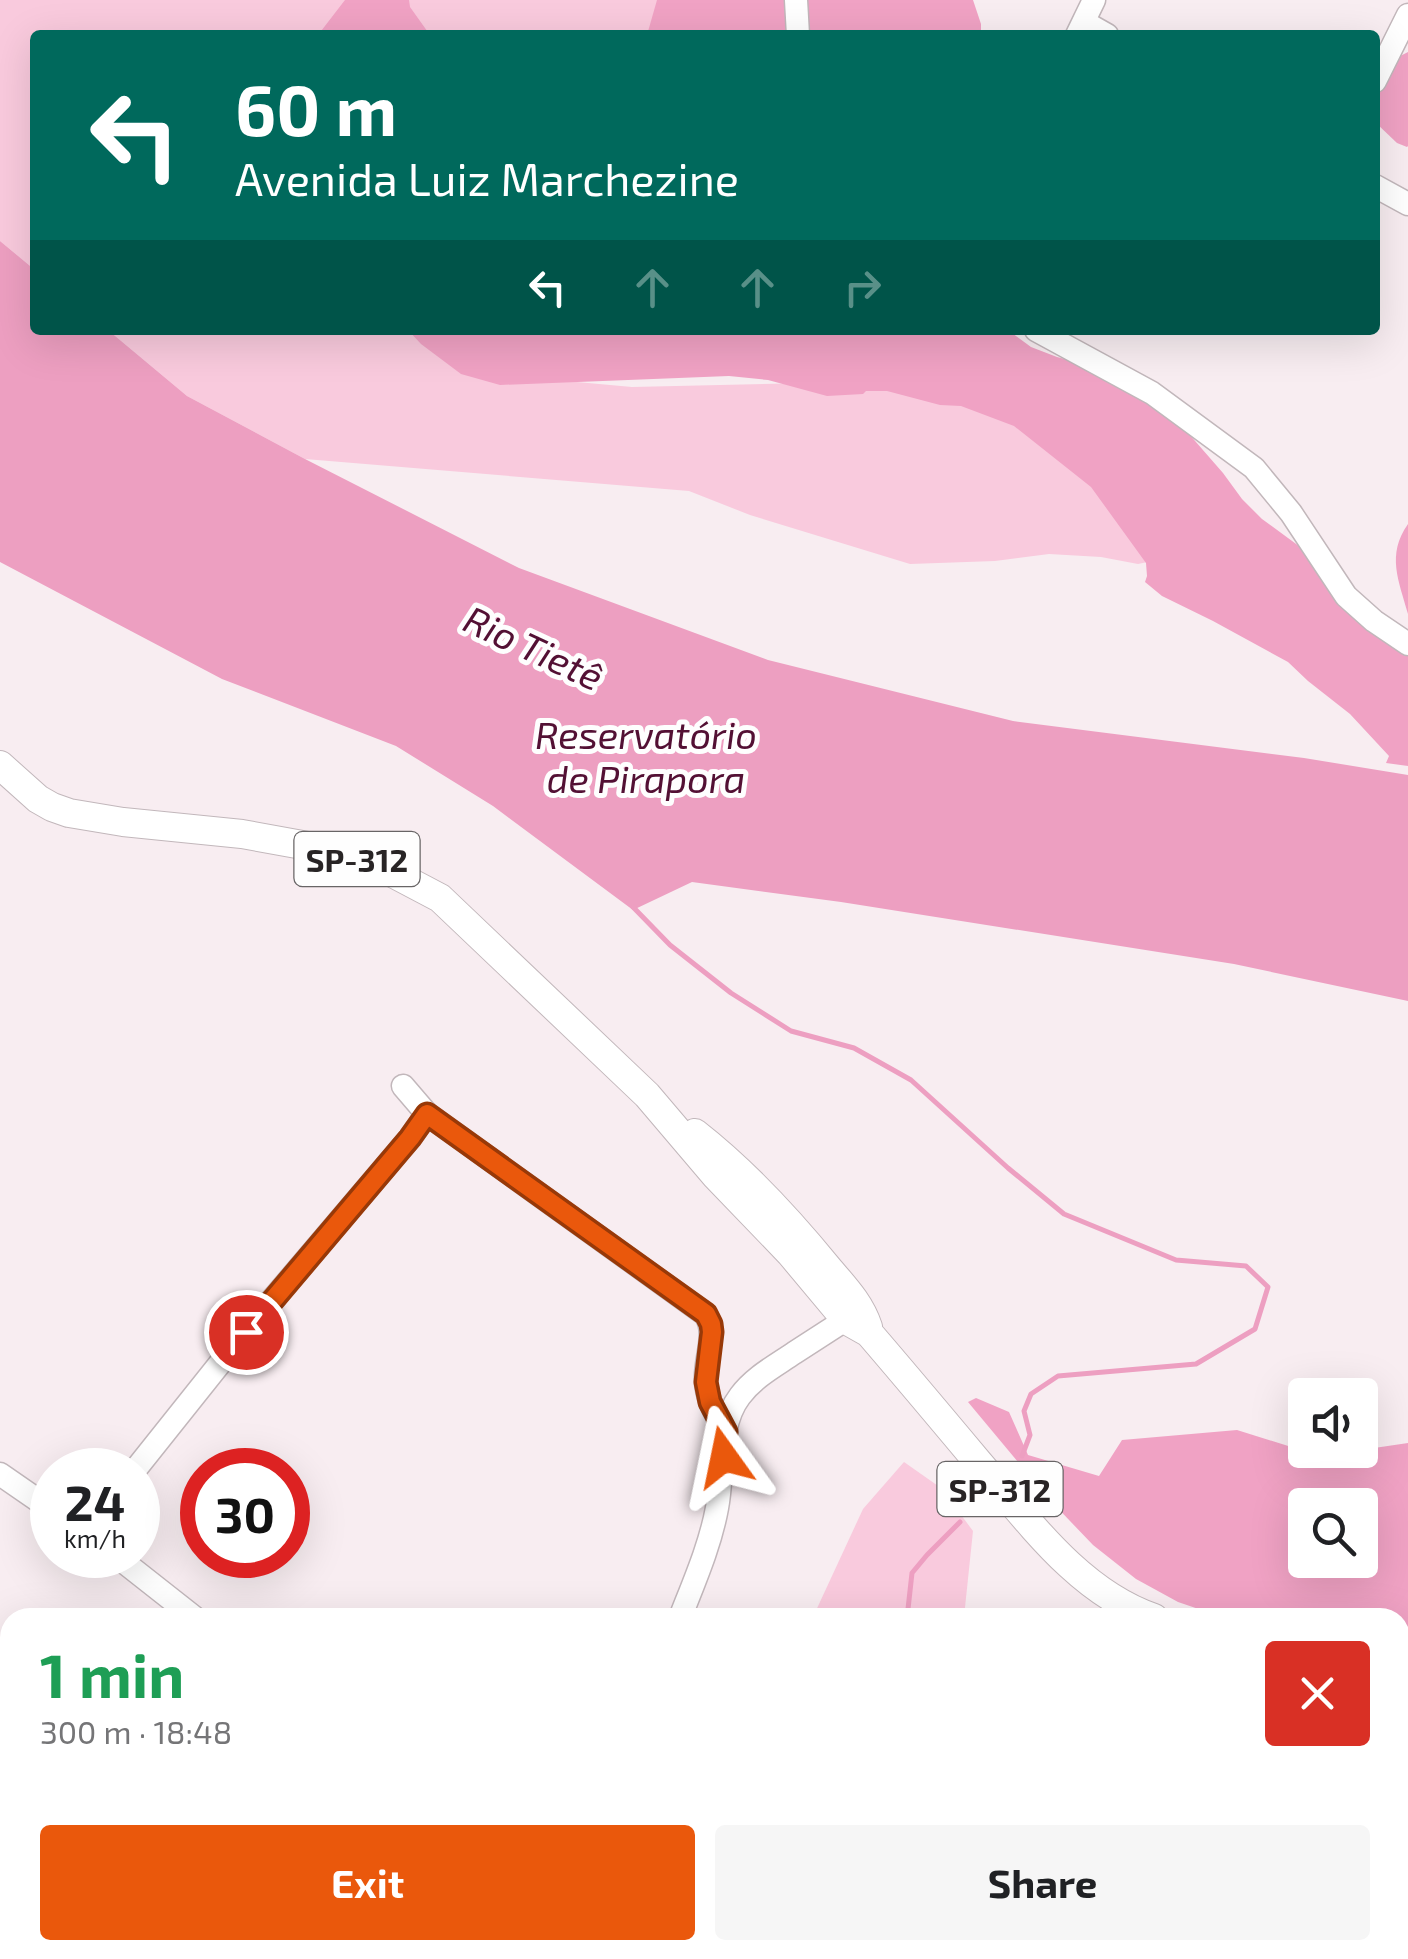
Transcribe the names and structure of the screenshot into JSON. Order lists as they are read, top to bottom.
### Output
{
  "streets": {
    "main road": ["SP-312"]
  },
  "water": ["Rio Tietê", "Reservatório de Pirapora"],
  "page": {
    "turn": ["60 m", "Avenida Luiz Marchezine"],
    "speed": "24 km/h",
    "limit": "30",
    "heading": ["1 min", "300 m · 18:48"],
    "buttons": ["Exit", "Share"]
  }
}
